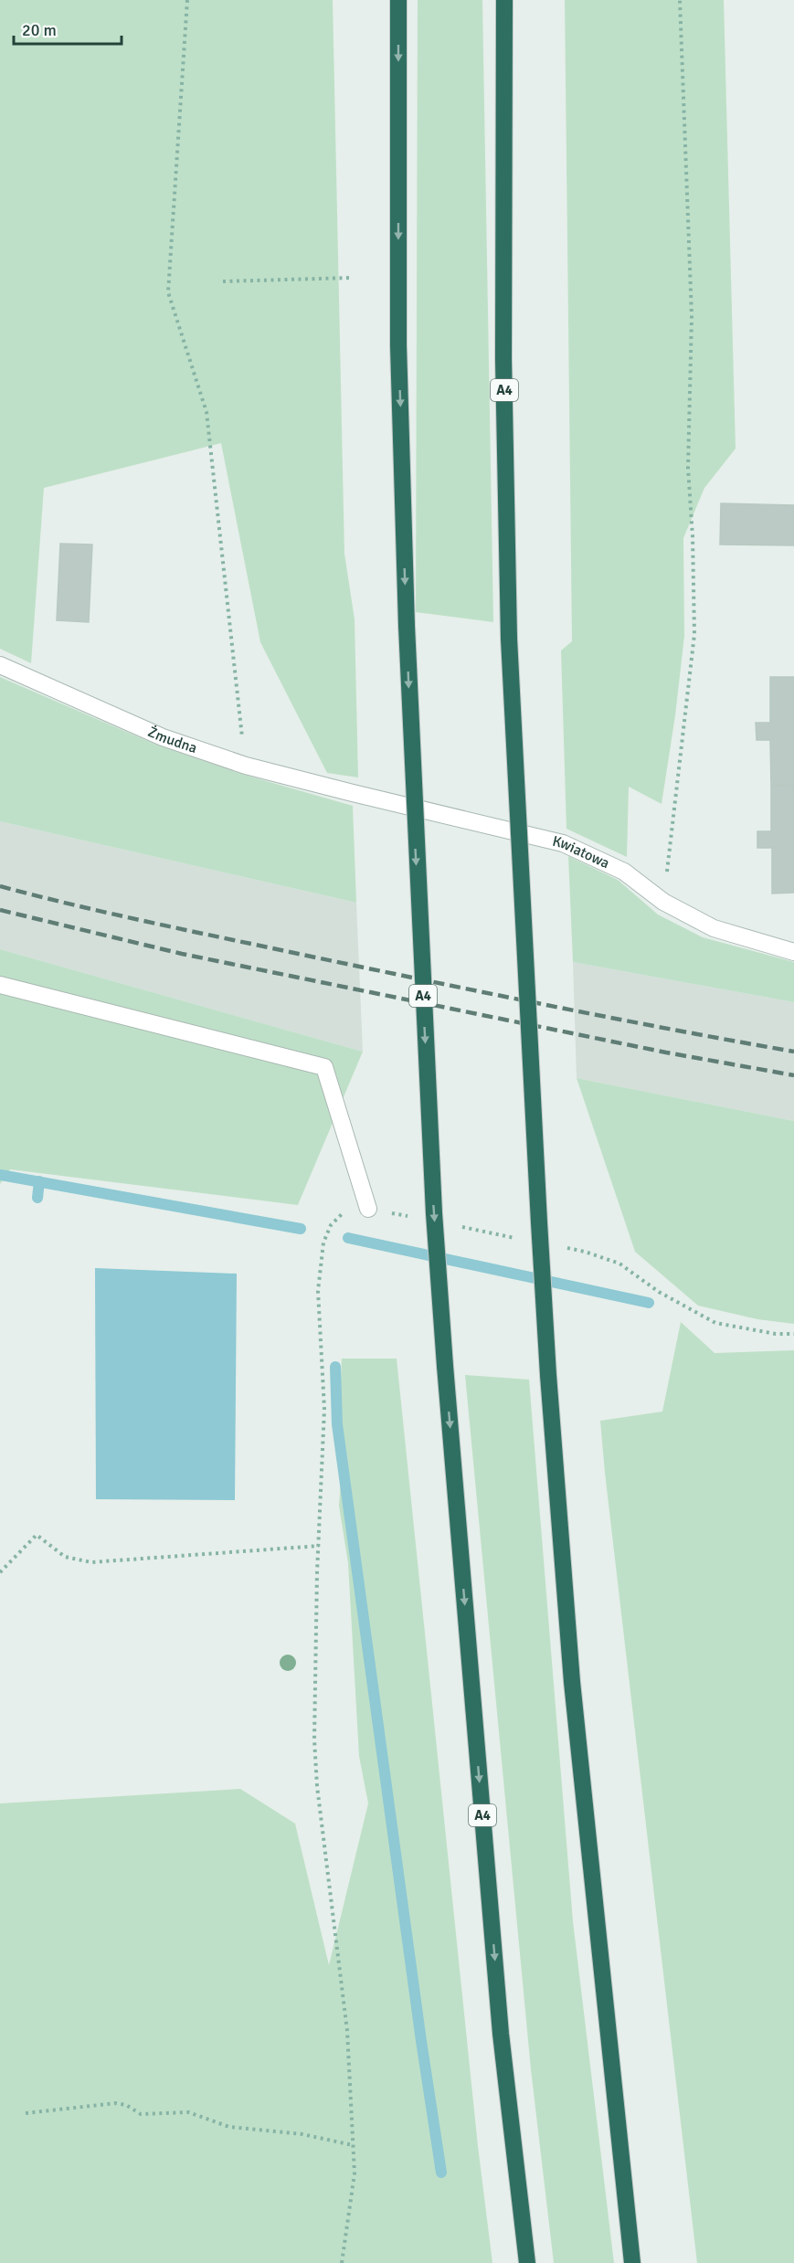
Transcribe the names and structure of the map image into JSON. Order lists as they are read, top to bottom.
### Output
{
  "streets": {
    "highway": ["A4"],
    "street": ["Żmudna", "Kwiatowa"]
  },
  "crossings": [
    ["Żmudna", "Kwiatowa"]
  ],
  "scale_bar": "20 m"
}
